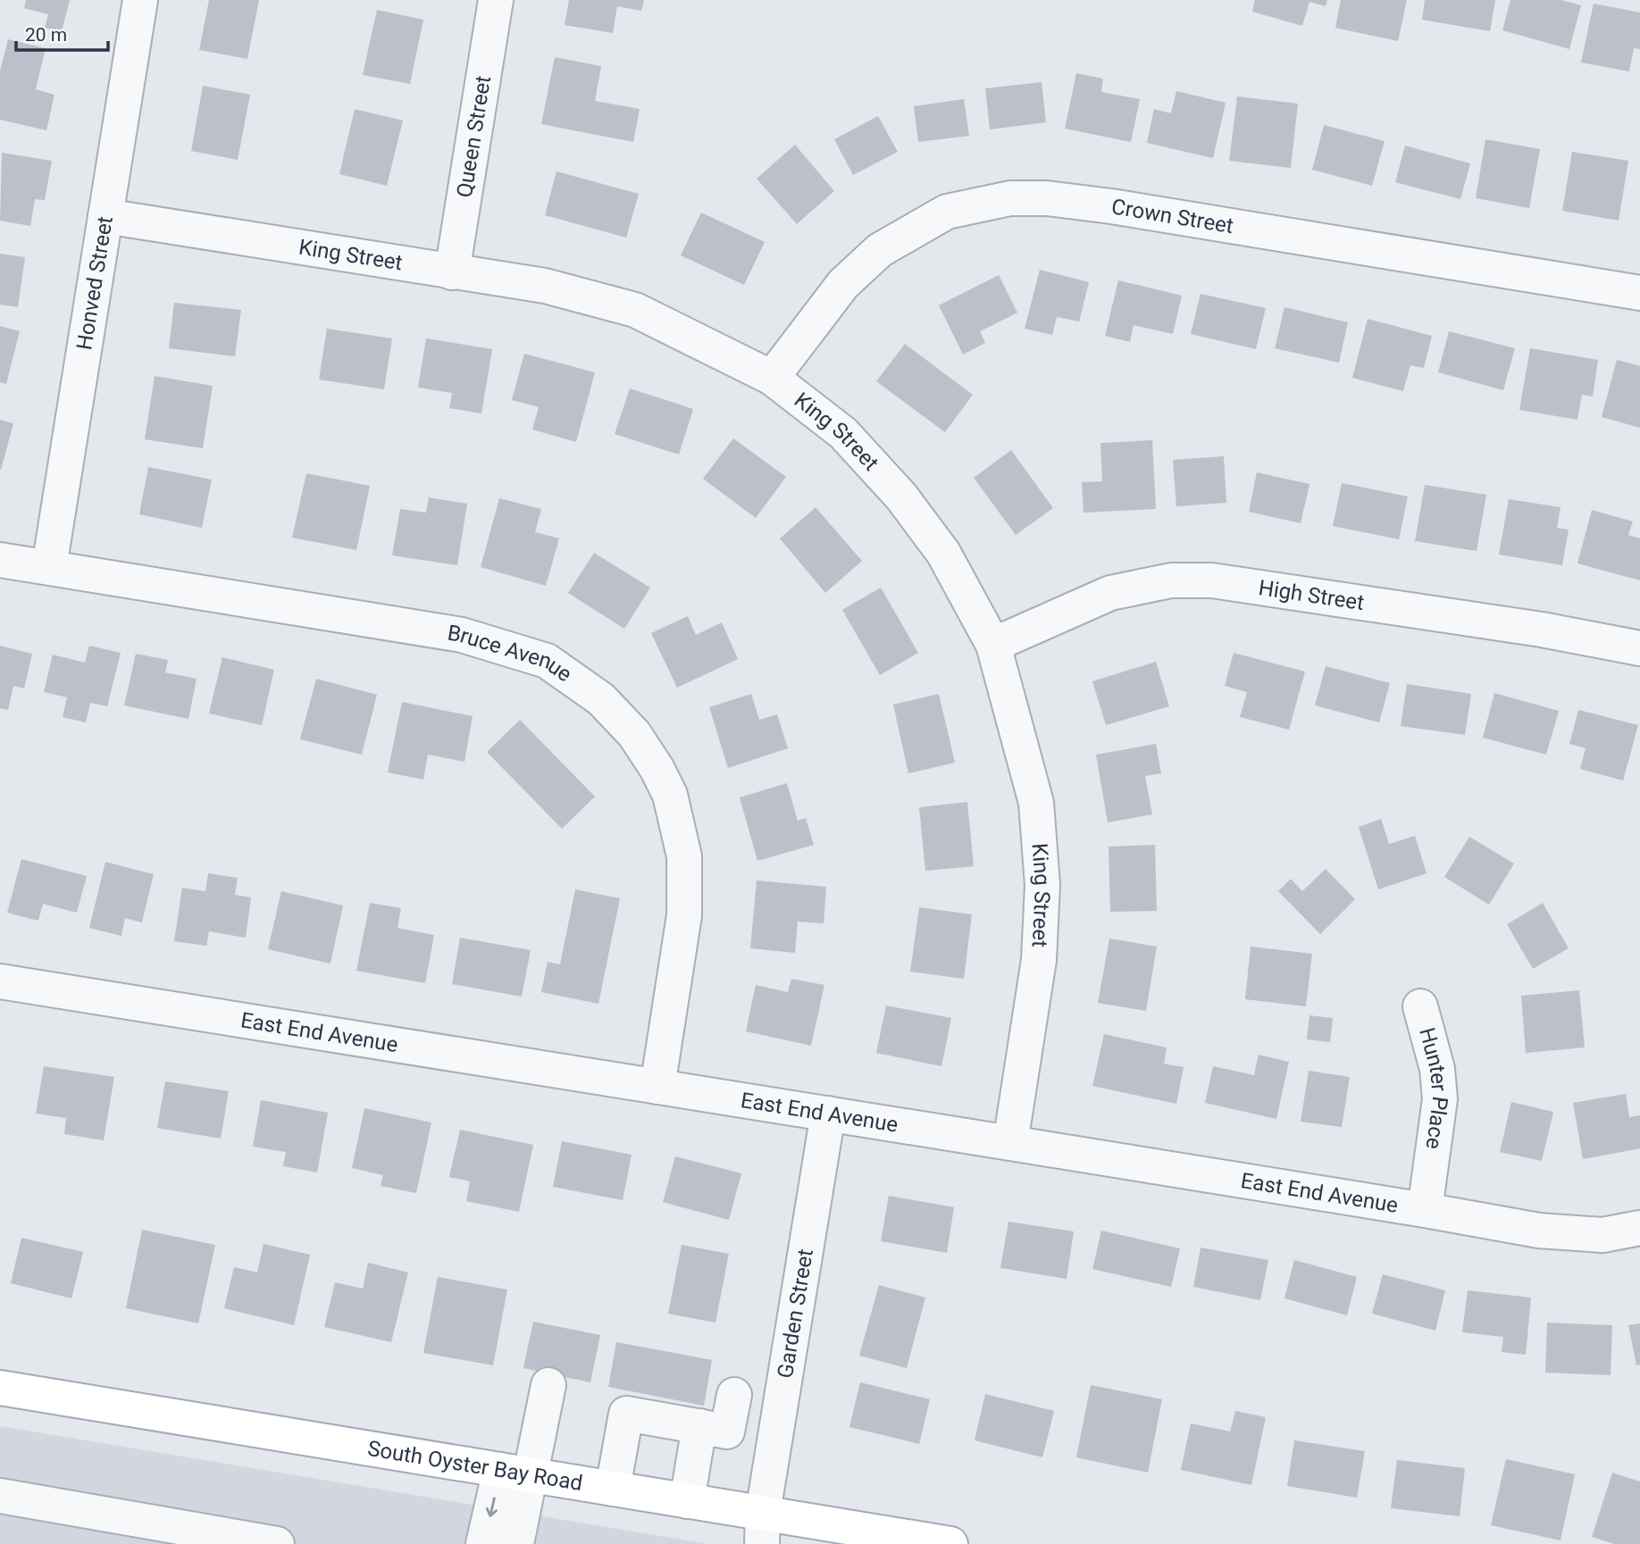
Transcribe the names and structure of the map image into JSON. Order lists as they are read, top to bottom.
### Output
{
  "streets": {
    "main road": ["South Oyster Bay Road"],
    "street": [
      "Queen Street",
      "Crown Street",
      "King Street",
      "Honved Street",
      "High Street",
      "Bruce Avenue",
      "East End Avenue",
      "Hunter Place",
      "Garden Street"
    ]
  },
  "crossings": [
    ["Queen Street", "King Street"],
    ["Crown Street", "King Street"],
    ["King Street", "Honved Street"],
    ["King Street", "High Street"],
    ["King Street", "East End Avenue"],
    ["Honved Street", "Bruce Avenue"],
    ["Bruce Avenue", "East End Avenue"],
    ["East End Avenue", "Hunter Place"],
    ["East End Avenue", "Garden Street"],
    ["Garden Street", "South Oyster Bay Road"]
  ],
  "scale_bar": "20 m"
}
